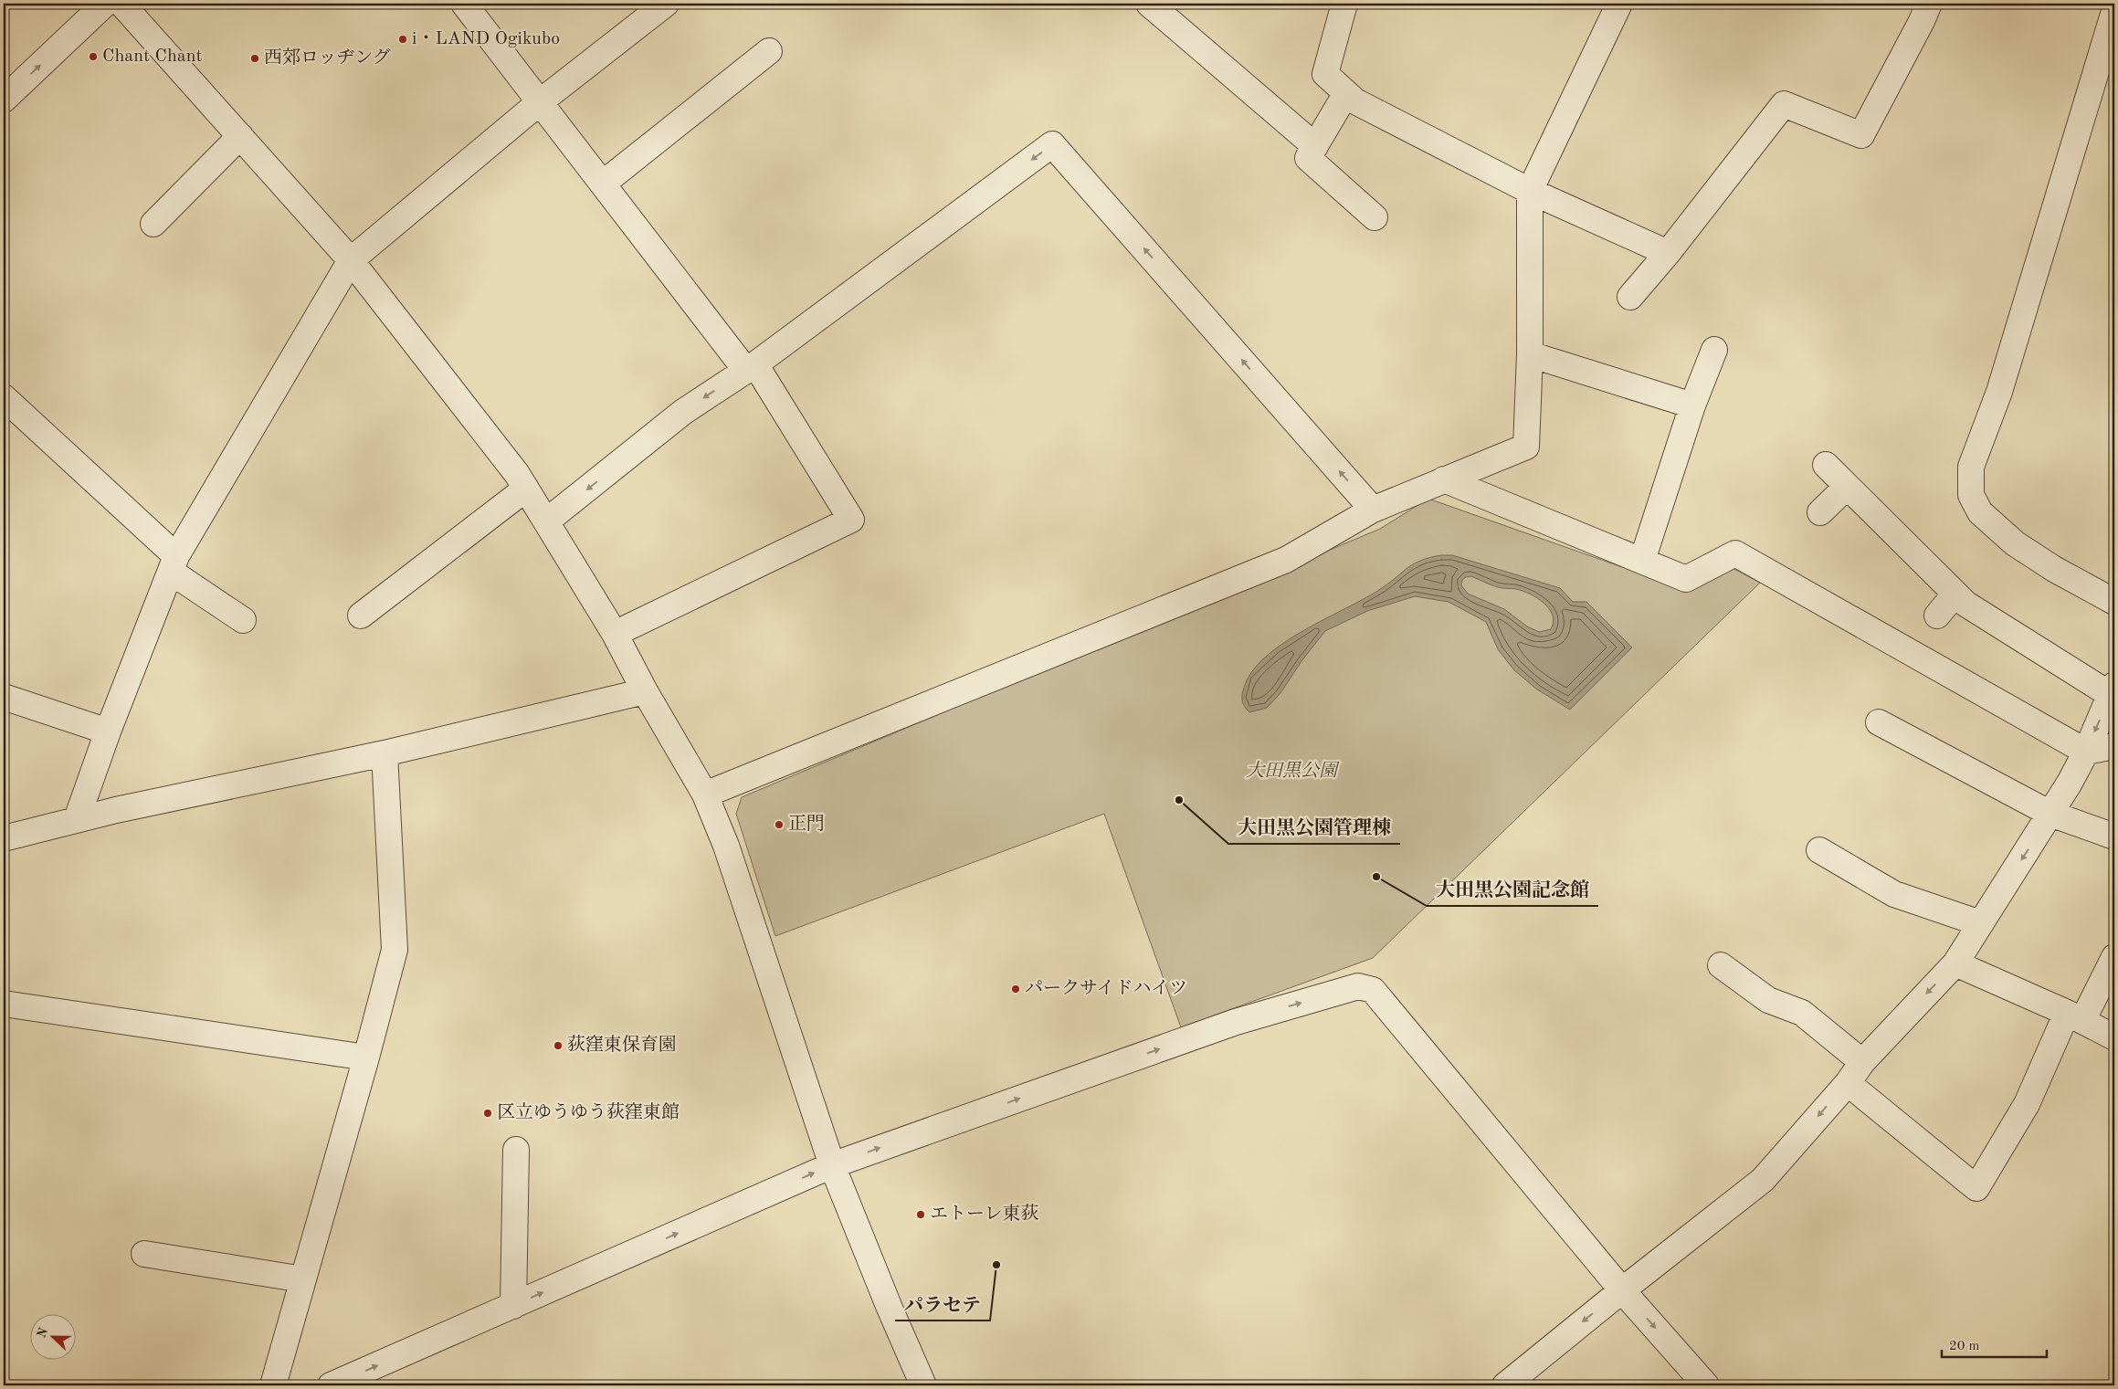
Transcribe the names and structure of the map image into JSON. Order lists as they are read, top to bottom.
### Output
{
  "parks": ["大田黒公園"],
  "places": [
    "i・LAND Ogikubo",
    "Chant Chant",
    "西郊ロッヂング",
    "大田黒公園管理棟",
    "正門",
    "大田黒公園記念館",
    "パークサイドハイツ",
    "荻窪東保育園",
    "区立ゆうゆう荻窪東館",
    "エトーレ東荻",
    "パラセテ"
  ],
  "scale_bar": "20 m",
  "north": "left"
}
